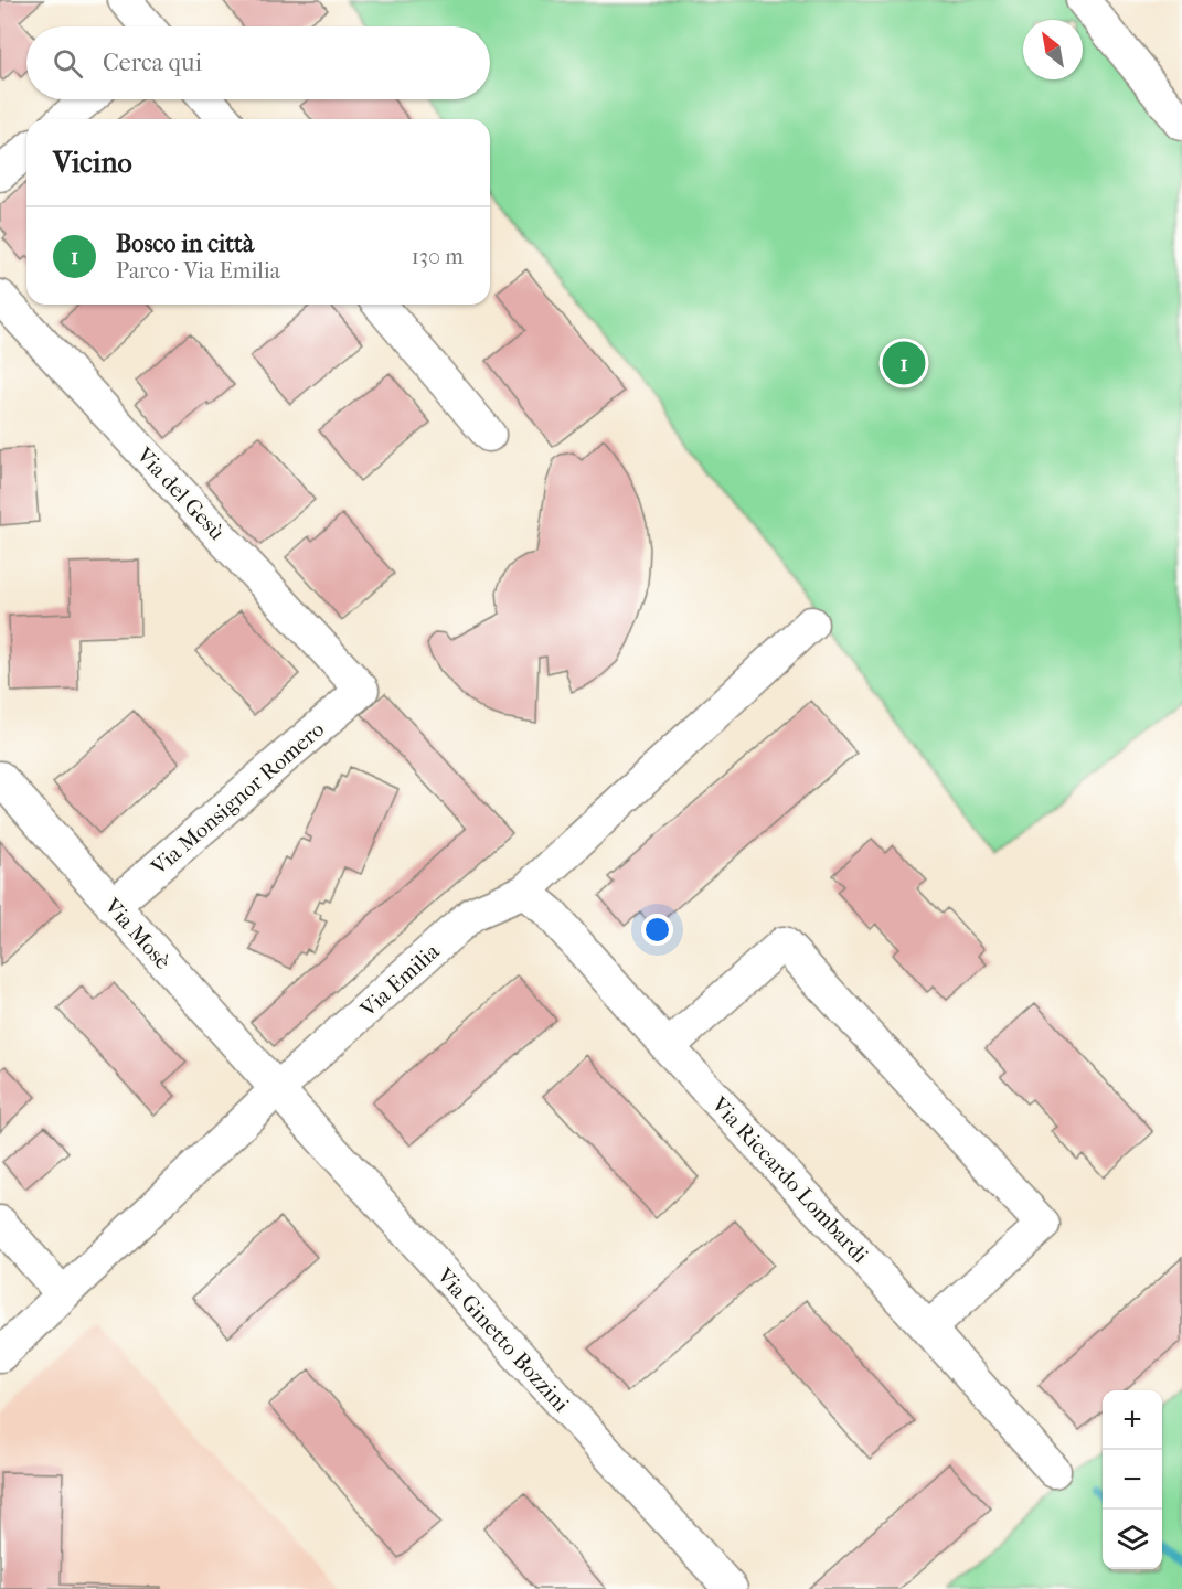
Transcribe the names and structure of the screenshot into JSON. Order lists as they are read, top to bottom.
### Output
{
  "streets": {
    "street": [
      "Via del Gesù",
      "Via Monsignor Romero",
      "Via Mosè",
      "Via Emilia",
      "Via Riccardo Lombardi",
      "Via Ginetto Bozzini"
    ]
  },
  "crossings": [
    ["Via del Gesù", "Via Monsignor Romero"],
    ["Via Monsignor Romero", "Via Mosè"],
    ["Via Mosè", "Via Emilia"],
    ["Via Mosè", "Via Ginetto Bozzini"],
    ["Via Emilia", "Via Riccardo Lombardi"],
    ["Via Emilia", "Via Ginetto Bozzini"]
  ],
  "north": "top left",
  "page": {
    "search": "Cerca qui",
    "heading": "Vicino",
    "list": [
      {
        "mark": "1",
        "name": "Bosco in città",
        "note": "Parco · Via Emilia",
        "value": "130 m"
      }
    ],
    "pins": "1",
    "map_buttons": ["+", "−"]
  }
}
